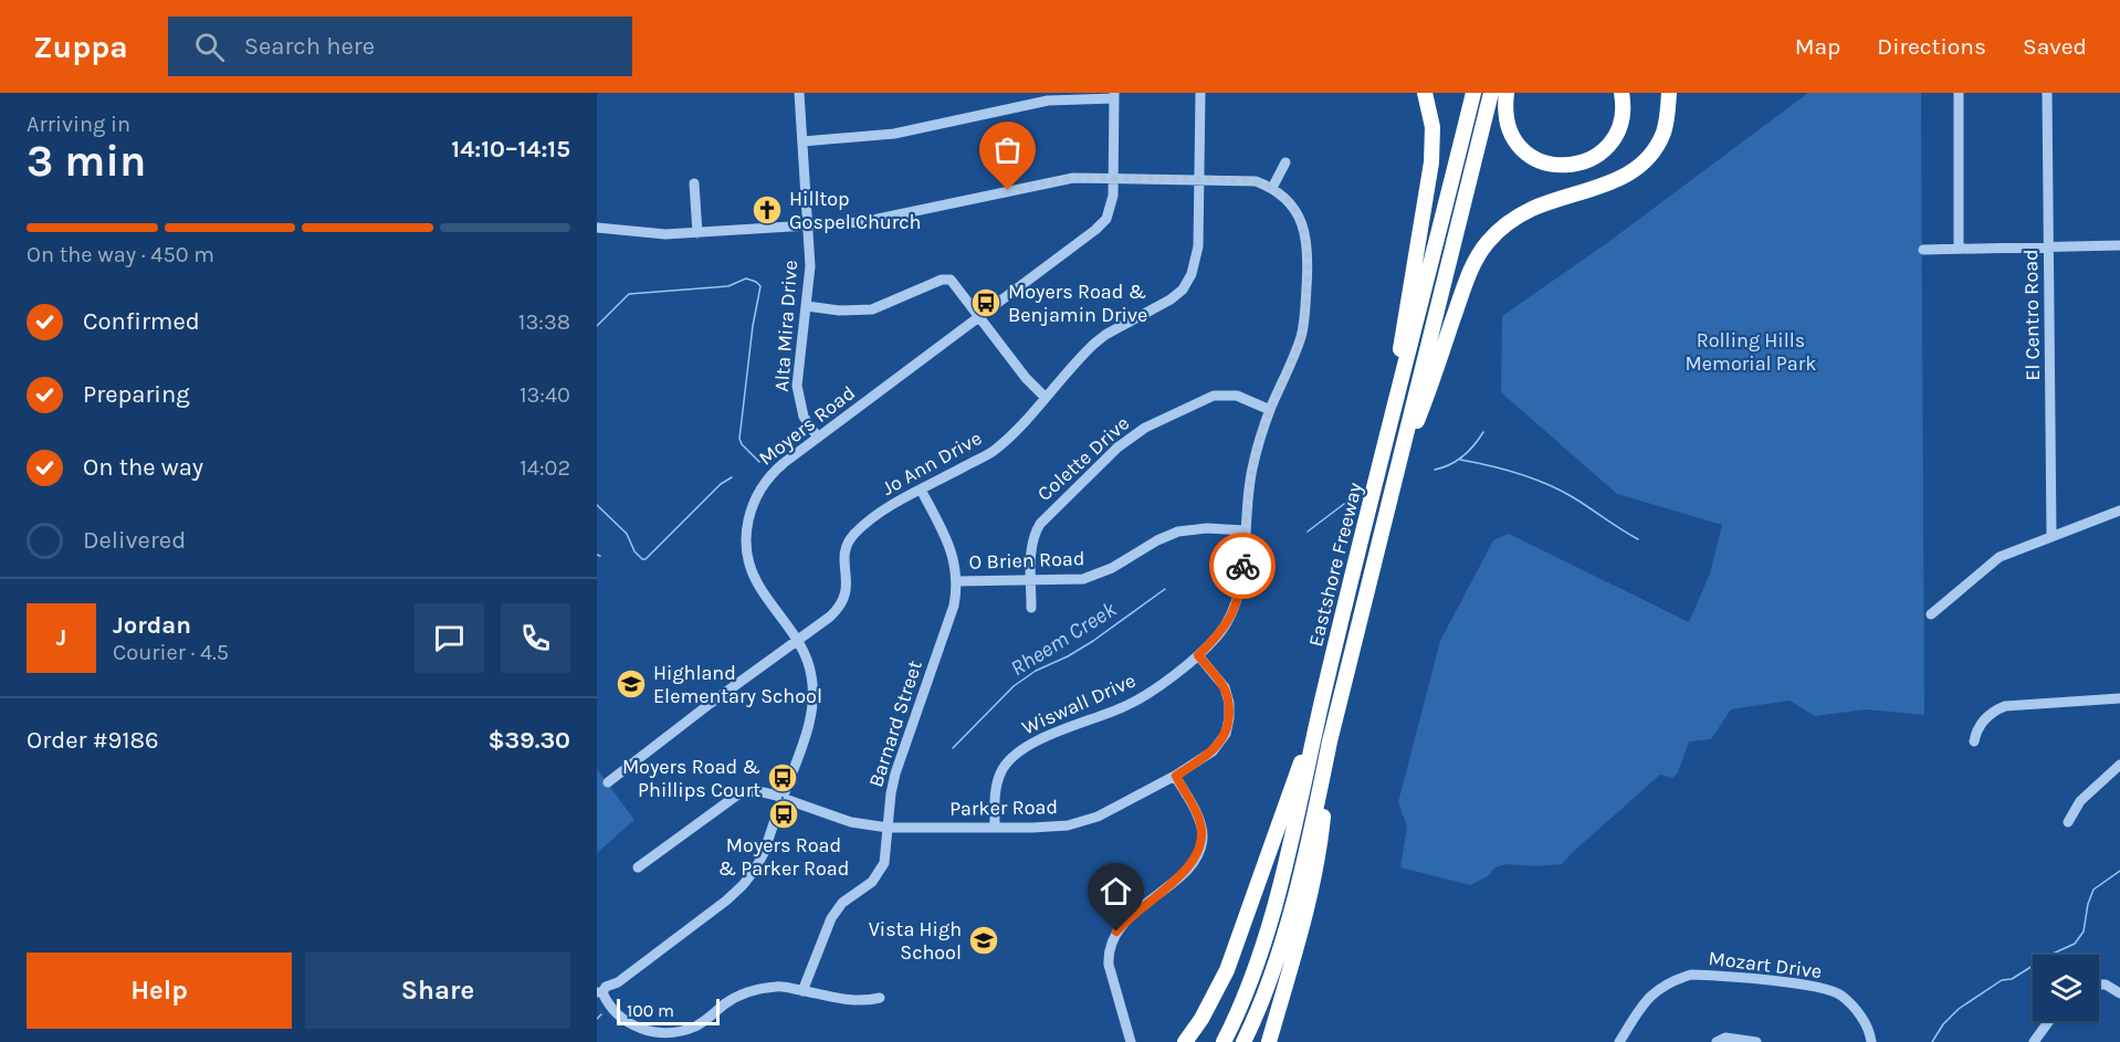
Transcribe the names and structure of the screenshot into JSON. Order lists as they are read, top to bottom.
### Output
{
  "streets": {
    "highway": ["Eastshore Freeway"],
    "street": [
      "El Centro Road",
      "Alta Mira Drive",
      "Moyers Road",
      "Colette Drive",
      "Jo Ann Drive",
      "O Brien Road",
      "Wiswall Drive",
      "Barnard Street",
      "Parker Road",
      "Mozart Drive"
    ]
  },
  "crossings": [
    ["Alta Mira Drive", "Moyers Road"],
    ["Moyers Road", "Jo Ann Drive"],
    ["Moyers Road", "Parker Road"],
    ["Colette Drive", "O Brien Road"],
    ["Colette Drive", "Wiswall Drive"],
    ["Jo Ann Drive", "Barnard Street"],
    ["O Brien Road", "Wiswall Drive"],
    ["O Brien Road", "Barnard Street"],
    ["Wiswall Drive", "Parker Road"],
    ["Barnard Street", "Parker Road"]
  ],
  "water": ["Rheem Creek"],
  "parks": ["Rolling Hills Memorial Park"],
  "places": {
    "church": ["Hilltop Gospel Church"],
    "bus stop": ["Moyers Road & Benjamin Drive", "Moyers Road & Phillips Court", "Moyers Road & Parker Road"],
    "school or university": ["Highland Elementary School", "Vista High School"]
  },
  "scale_bar": "100 m",
  "page": {
    "header": "Zuppa",
    "search": "Search here",
    "nav": ["Map", "Directions", "Saved"],
    "heading": ["3 min", "Arriving in", "14:10–14:15"],
    "panel": [
      "Jordan",
      "Courier · 4.5",
      "Order #9186",
      "$39.30"
    ],
    "bar": "On the way · 450 m",
    "list": [
      ["Confirmed", "13:38"],
      ["Preparing", "13:40"],
      ["On the way", "14:02"],
      "Delivered"
    ],
    "round": "J",
    "buttons": ["Help", "Share"],
    "scale": "100 m"
  }
}
